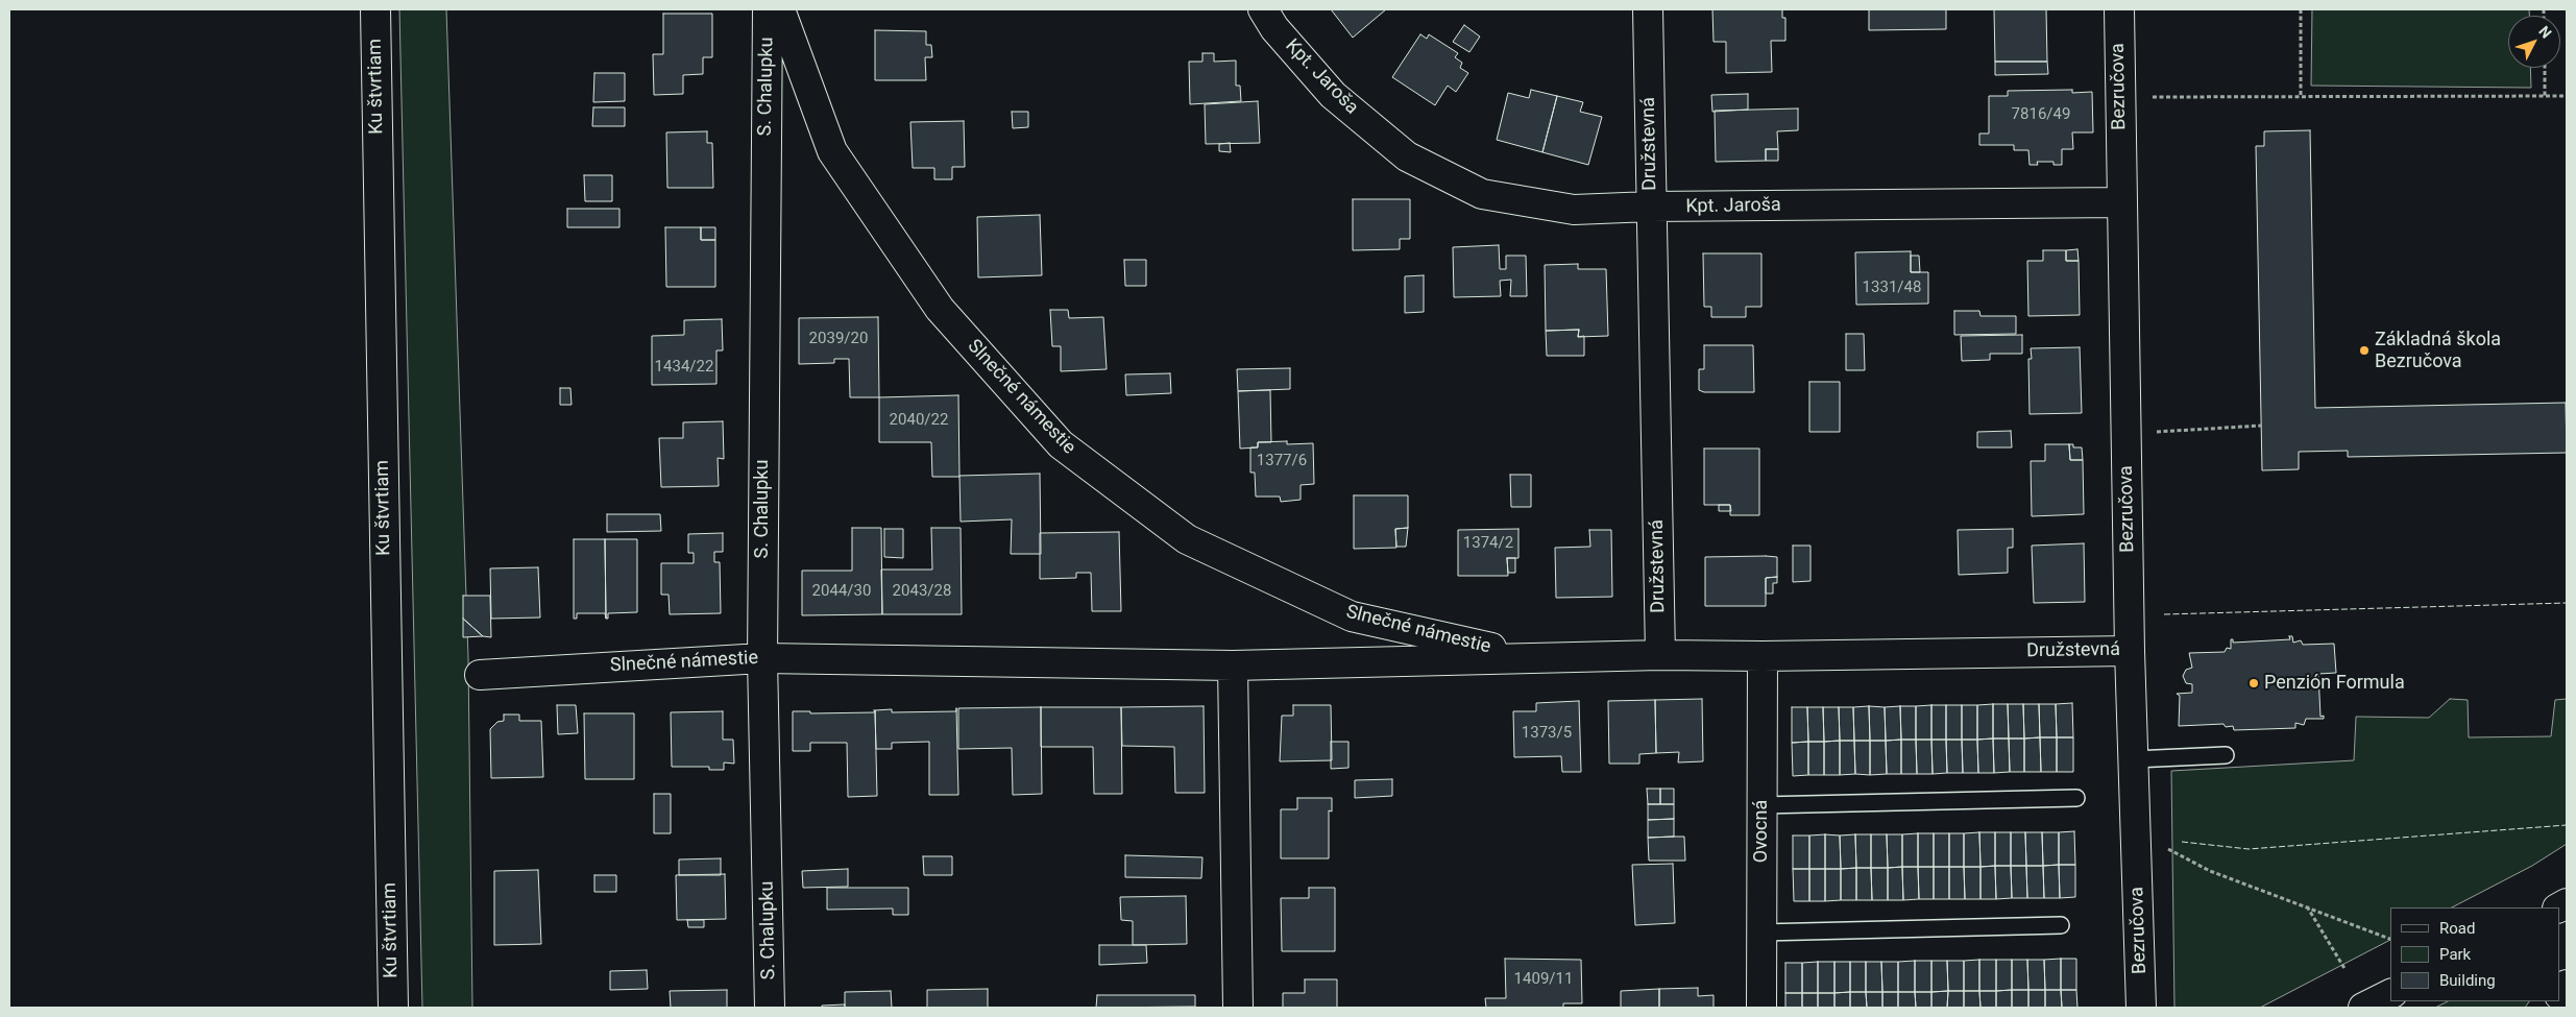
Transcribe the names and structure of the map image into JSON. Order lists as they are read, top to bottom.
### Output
{
  "streets": {
    "street": [
      "Kpt. Jaroša",
      "Ku štvrtiam",
      "S. Chalupku",
      "Bezručova",
      "Družstevná",
      "Slnečné námestie",
      "Ovocná"
    ]
  },
  "crossings": [
    ["Kpt. Jaroša", "Bezručova"],
    ["Kpt. Jaroša", "Družstevná"],
    ["S. Chalupku", "Slnečné námestie"],
    ["Bezručova", "Družstevná"],
    ["Družstevná", "Slnečné námestie"],
    ["Družstevná", "Ovocná"]
  ],
  "places": ["Základná škola Bezručova", "Penzión Formula"],
  "house_numbers": [
    "7816/49",
    "1331/48",
    "2039/20",
    "1434/22",
    "2040/22",
    "1377/6",
    "1374/2",
    "2044/30",
    "2043/28",
    "1373/5",
    "1409/11"
  ],
  "legend": ["Road", "Park", "Building"],
  "north": "top right"
}
